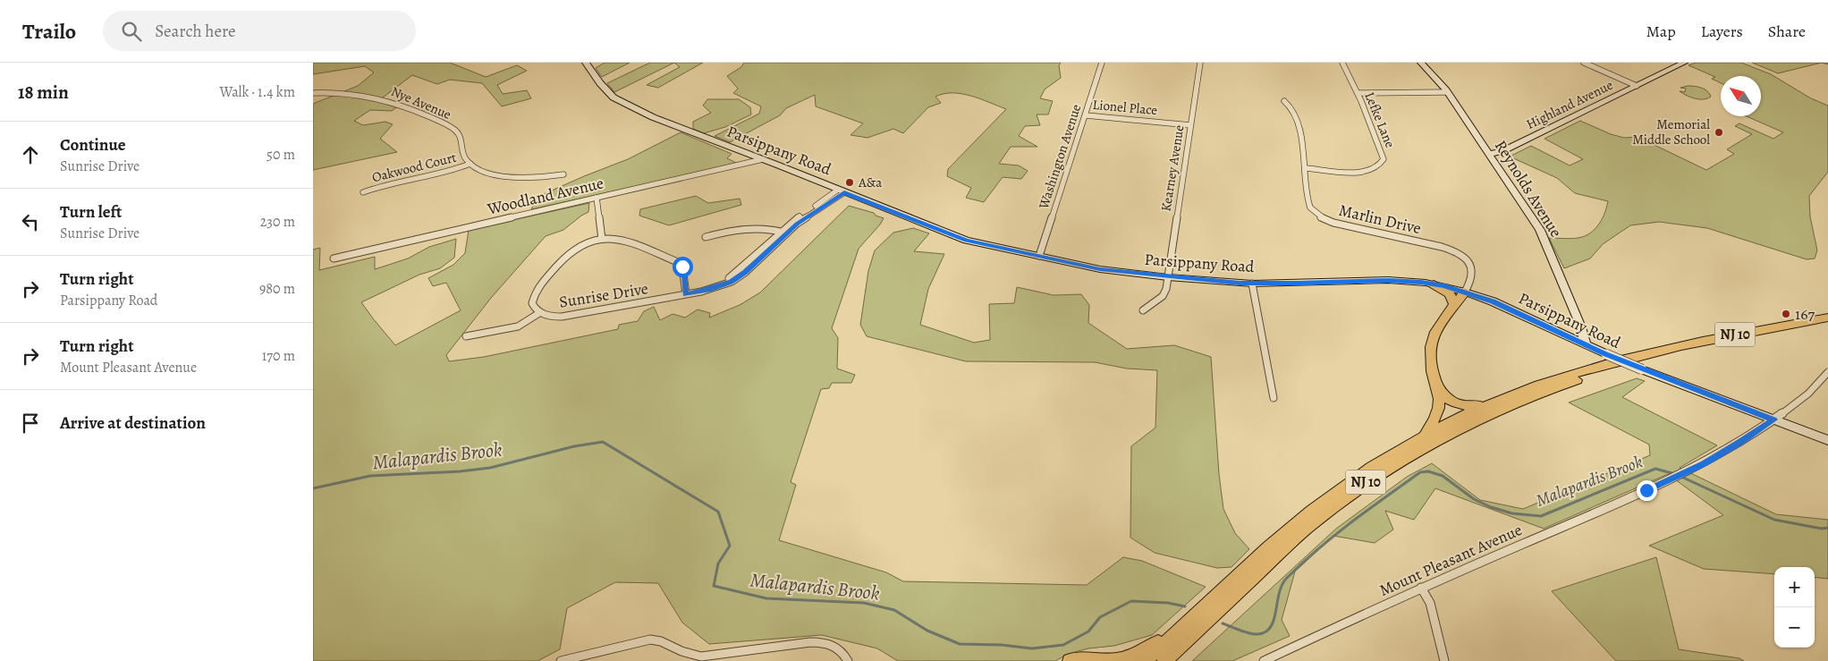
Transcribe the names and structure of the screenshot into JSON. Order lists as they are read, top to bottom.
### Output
{
  "streets": {
    "main road": ["Parsippany Road", "NJ 10"],
    "street": [
      "Nye Avenue",
      "Highland Avenue",
      "Lionel Place",
      "Lefke Lane",
      "Washington Avenue",
      "Oakwood Court",
      "Kearney Avenue",
      "Reynolds Avenue",
      "Woodland Avenue",
      "Marlin Drive",
      "Sunrise Drive",
      "Mount Pleasant Avenue"
    ]
  },
  "crossings": [
    ["Nye Avenue", "Oakwood Court"],
    ["Highland Avenue", "Reynolds Avenue"],
    ["Lionel Place", "Washington Avenue"],
    ["Lionel Place", "Kearney Avenue"],
    ["Lefke Lane", "Marlin Drive"],
    ["Parsippany Road", "Washington Avenue"],
    ["Parsippany Road", "Kearney Avenue"],
    ["Parsippany Road", "Reynolds Avenue"],
    ["Parsippany Road", "Woodland Avenue"],
    ["Parsippany Road", "Marlin Drive"],
    ["Parsippany Road", "Sunrise Drive"],
    ["Parsippany Road", "Mount Pleasant Avenue"]
  ],
  "water": ["Malapardis Brook"],
  "places": ["Memorial Middle School", "A&a", "167"],
  "north": "top left",
  "page": {
    "header": "Trailo",
    "search": "Search here",
    "nav": ["Map", "Layers", "Share"],
    "heading": ["18 min", "Walk · 1.4 km"],
    "list": [
      ["Continue", "Sunrise Drive", "50 m"],
      ["Turn left", "Sunrise Drive", "230 m"],
      ["Turn right", "Parsippany Road", "980 m"],
      ["Turn right", "Mount Pleasant Avenue", "170 m"],
      "Arrive at destination"
    ],
    "map_buttons": ["+", "−"]
  }
}
